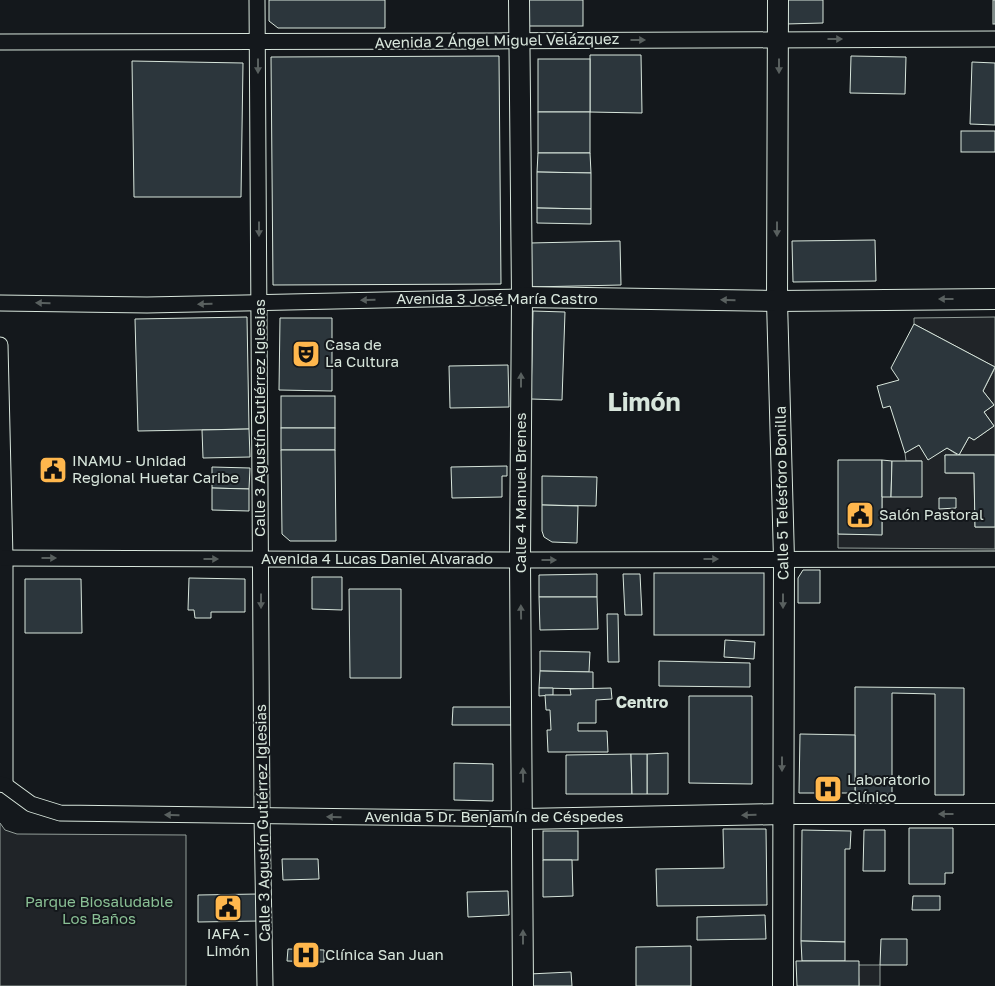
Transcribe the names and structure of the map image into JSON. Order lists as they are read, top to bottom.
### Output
{
  "streets": {
    "main road": [
      "Avenida 3 José María Castro",
      "Calle 4 Manuel Brenes",
      "Calle 5 Telésforo Bonilla",
      "Avenida 5 Dr. Benjamín de Céspedes"
    ],
    "street": ["Avenida 2 Ángel Miguel Velázquez", "Calle 3 Agustín Gutiérrez Iglesias", "Avenida 4 Lucas Daniel Alvarado"]
  },
  "crossings": [
    ["Avenida 2 Ángel Miguel Velázquez", "Calle 3 Agustín Gutiérrez Iglesias"],
    ["Avenida 2 Ángel Miguel Velázquez", "Calle 4 Manuel Brenes"],
    ["Avenida 2 Ángel Miguel Velázquez", "Calle 5 Telésforo Bonilla"],
    ["Avenida 3 José María Castro", "Calle 3 Agustín Gutiérrez Iglesias"],
    ["Avenida 3 José María Castro", "Calle 4 Manuel Brenes"],
    ["Avenida 3 José María Castro", "Calle 5 Telésforo Bonilla"],
    ["Calle 3 Agustín Gutiérrez Iglesias", "Avenida 4 Lucas Daniel Alvarado"],
    ["Calle 3 Agustín Gutiérrez Iglesias", "Avenida 5 Dr. Benjamín de Céspedes"],
    ["Calle 4 Manuel Brenes", "Avenida 4 Lucas Daniel Alvarado"],
    ["Calle 4 Manuel Brenes", "Avenida 5 Dr. Benjamín de Céspedes"],
    ["Calle 5 Telésforo Bonilla", "Avenida 4 Lucas Daniel Alvarado"],
    ["Calle 5 Telésforo Bonilla", "Avenida 5 Dr. Benjamín de Céspedes"]
  ],
  "one_way": [
    "Avenida 2 Ángel Miguel Velázquez",
    "Avenida 3 José María Castro",
    "Calle 3 Agustín Gutiérrez Iglesias",
    "Calle 4 Manuel Brenes",
    "Calle 5 Telésforo Bonilla",
    "Avenida 4 Lucas Daniel Alvarado",
    "Avenida 5 Dr. Benjamín de Céspedes"
  ],
  "districts": ["Limón", "Centro"],
  "parks": ["Parque Biosaludable Los Baños"],
  "places": {
    "theatre": ["Casa de La Cultura"],
    "public building": ["INAMU - Unidad Regional Huetar Caribe", "Salón Pastoral", "IAFA - Limón"],
    "hospital": ["Laboratorio Clínico", "Clínica San Juan"]
  }
}
